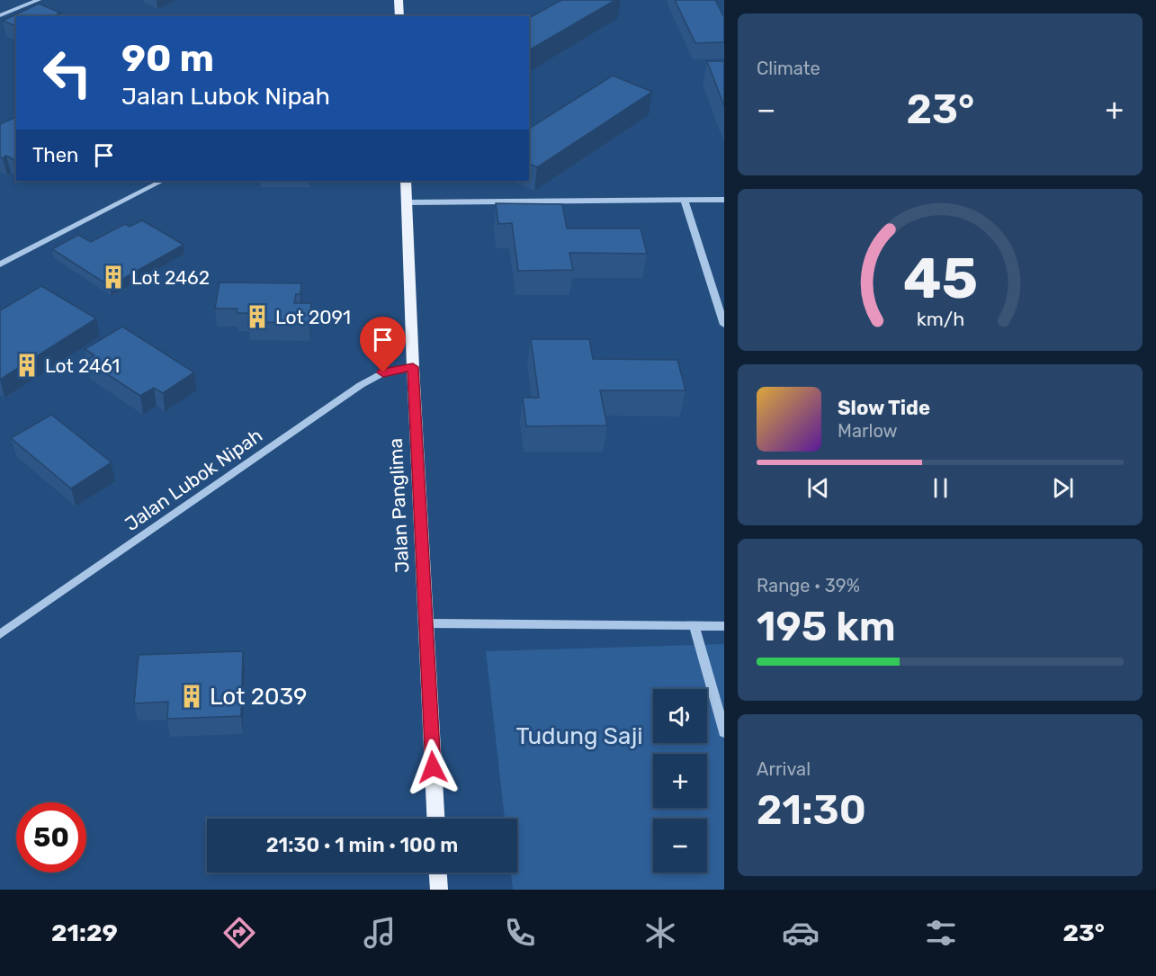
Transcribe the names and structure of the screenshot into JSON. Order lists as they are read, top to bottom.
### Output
{
  "streets": {
    "main road": ["Jalan Panglima"],
    "street": ["Jalan Lubok Nipah"]
  },
  "crossings": [
    ["Jalan Lubok Nipah", "Jalan Panglima"]
  ],
  "parks": ["Tudung Saji"],
  "places": {
    "building": [
      "Lot 2462",
      "Lot 2091",
      "Lot 2461",
      "Lot 2039"
    ]
  },
  "page": {
    "tile": [
      "Climate",
      ["Range · 39%", "195 km"],
      ["Arrival", "21:30"]
    ],
    "turn": ["90 m", "Jalan Lubok Nipah"],
    "heat": ["−", "23°", "+"],
    "then": "Then",
    "song": ["Slow Tide", "Marlow"],
    "map_buttons": ["+", "−"],
    "limit": "50",
    "trip": "21:30 · 1 min · 100 m",
    "tabs": ["21:29", "23°"],
    "gauge": ["45", "km/h"]
  }
}
